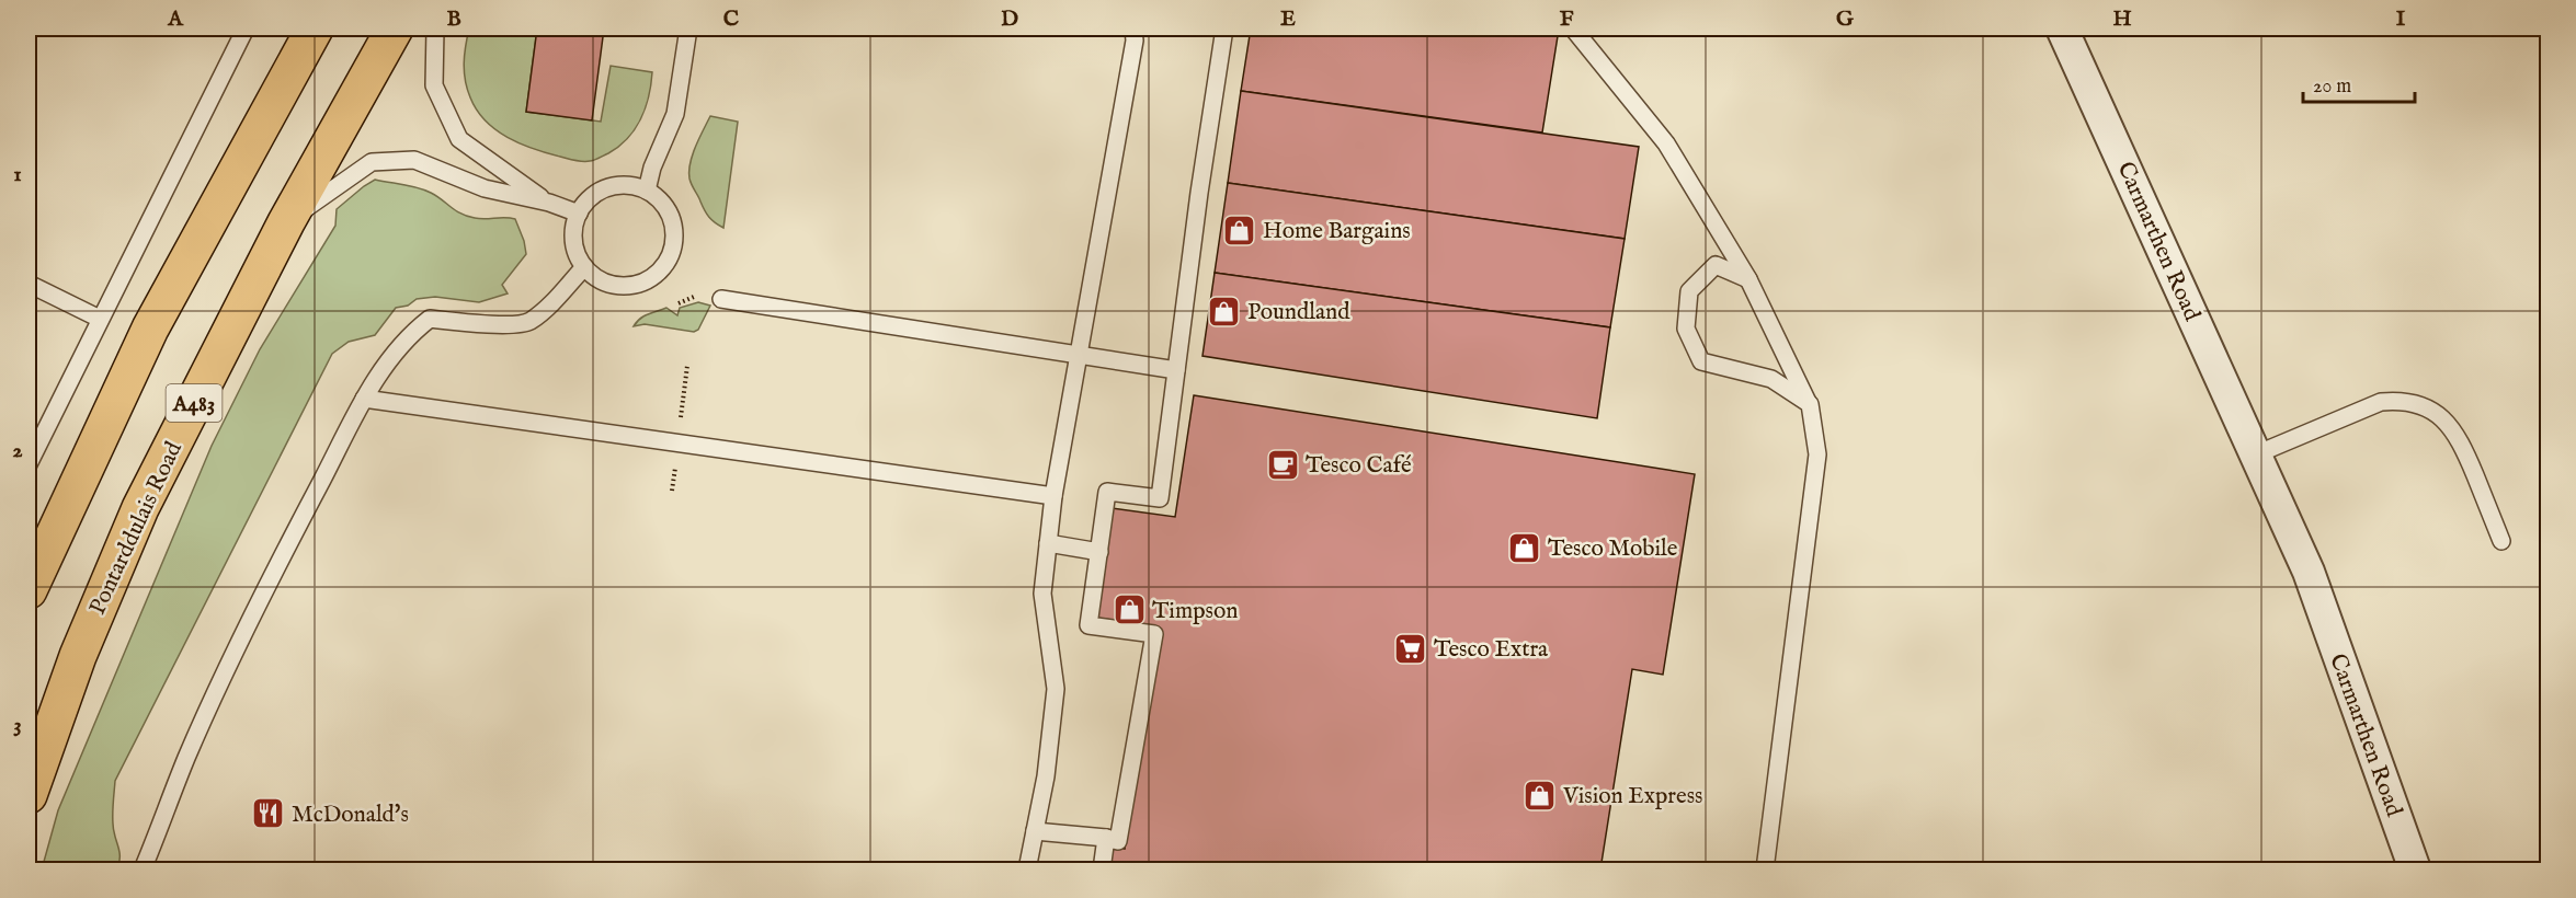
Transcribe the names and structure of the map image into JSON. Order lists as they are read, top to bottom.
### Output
{
  "streets": {
    "main road": ["A483", "Pontarddulais Road"],
    "street": ["Carmarthen Road"]
  },
  "places": {
    "shop": [
      "Home Bargains",
      "Poundland",
      "Tesco Mobile",
      "Timpson",
      "Vision Express"
    ],
    "cafe": ["Tesco Café"],
    "supermarket": ["Tesco Extra"],
    "restaurant": ["McDonald's"]
  },
  "scale_bar": "20 m",
  "grid": {
    "columns": [
      "A",
      "B",
      "C",
      "D",
      "E",
      "F",
      "G",
      "H",
      "I"
    ],
    "rows": ["1", "2", "3"]
  }
}
